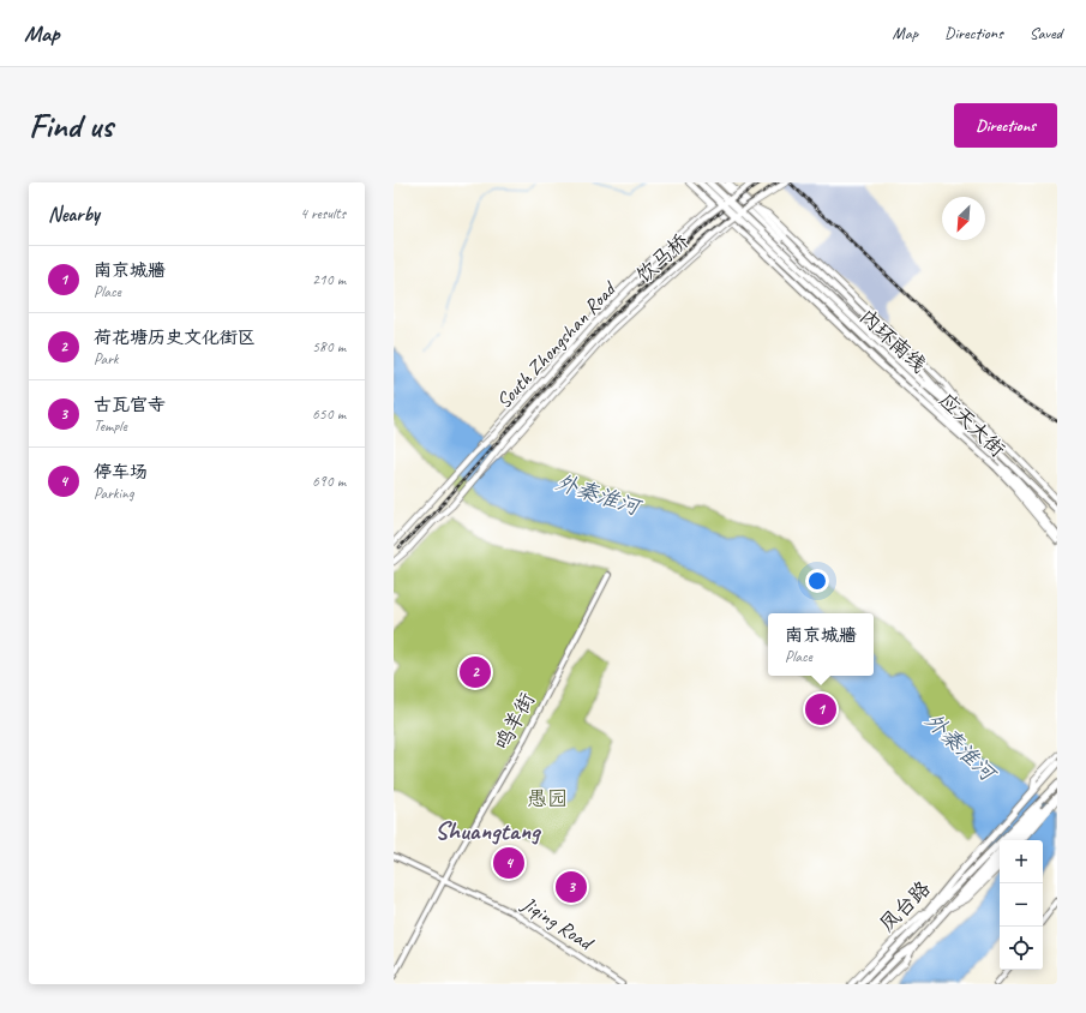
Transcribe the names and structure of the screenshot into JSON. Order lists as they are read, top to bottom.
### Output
{
  "streets": {
    "highway": ["内环南线", "凤台路"],
    "main road": ["饮马桥", "South Zhongshan Road", "应天大街"],
    "street": ["鸣羊街", "Jiqing Road"]
  },
  "crossings": [
    ["鸣羊街", "Jiqing Road"]
  ],
  "districts": ["Shuangtang"],
  "water": ["外秦淮河"],
  "parks": ["愚园"],
  "north": "bottom left",
  "page": {
    "header": "Map",
    "nav": ["Map", "Directions", "Saved"],
    "buttons": "Directions",
    "title": "Find us",
    "heading": ["Nearby", "4 results"],
    "list": [
      {
        "mark": "1",
        "name": "南京城牆",
        "note": "Place",
        "value": "210 m"
      },
      {
        "mark": "2",
        "name": "荷花塘历史文化街区",
        "note": "Park",
        "value": "580 m"
      },
      {
        "mark": "3",
        "name": "古瓦官寺",
        "note": "Temple",
        "value": "650 m"
      },
      {
        "mark": "4",
        "name": "停车场",
        "note": "Parking",
        "value": "690 m"
      }
    ],
    "popup": ["南京城牆", "Place"],
    "pins": [
      "2",
      "1",
      "4",
      "3"
    ],
    "map_buttons": ["+", "−"]
  }
}
